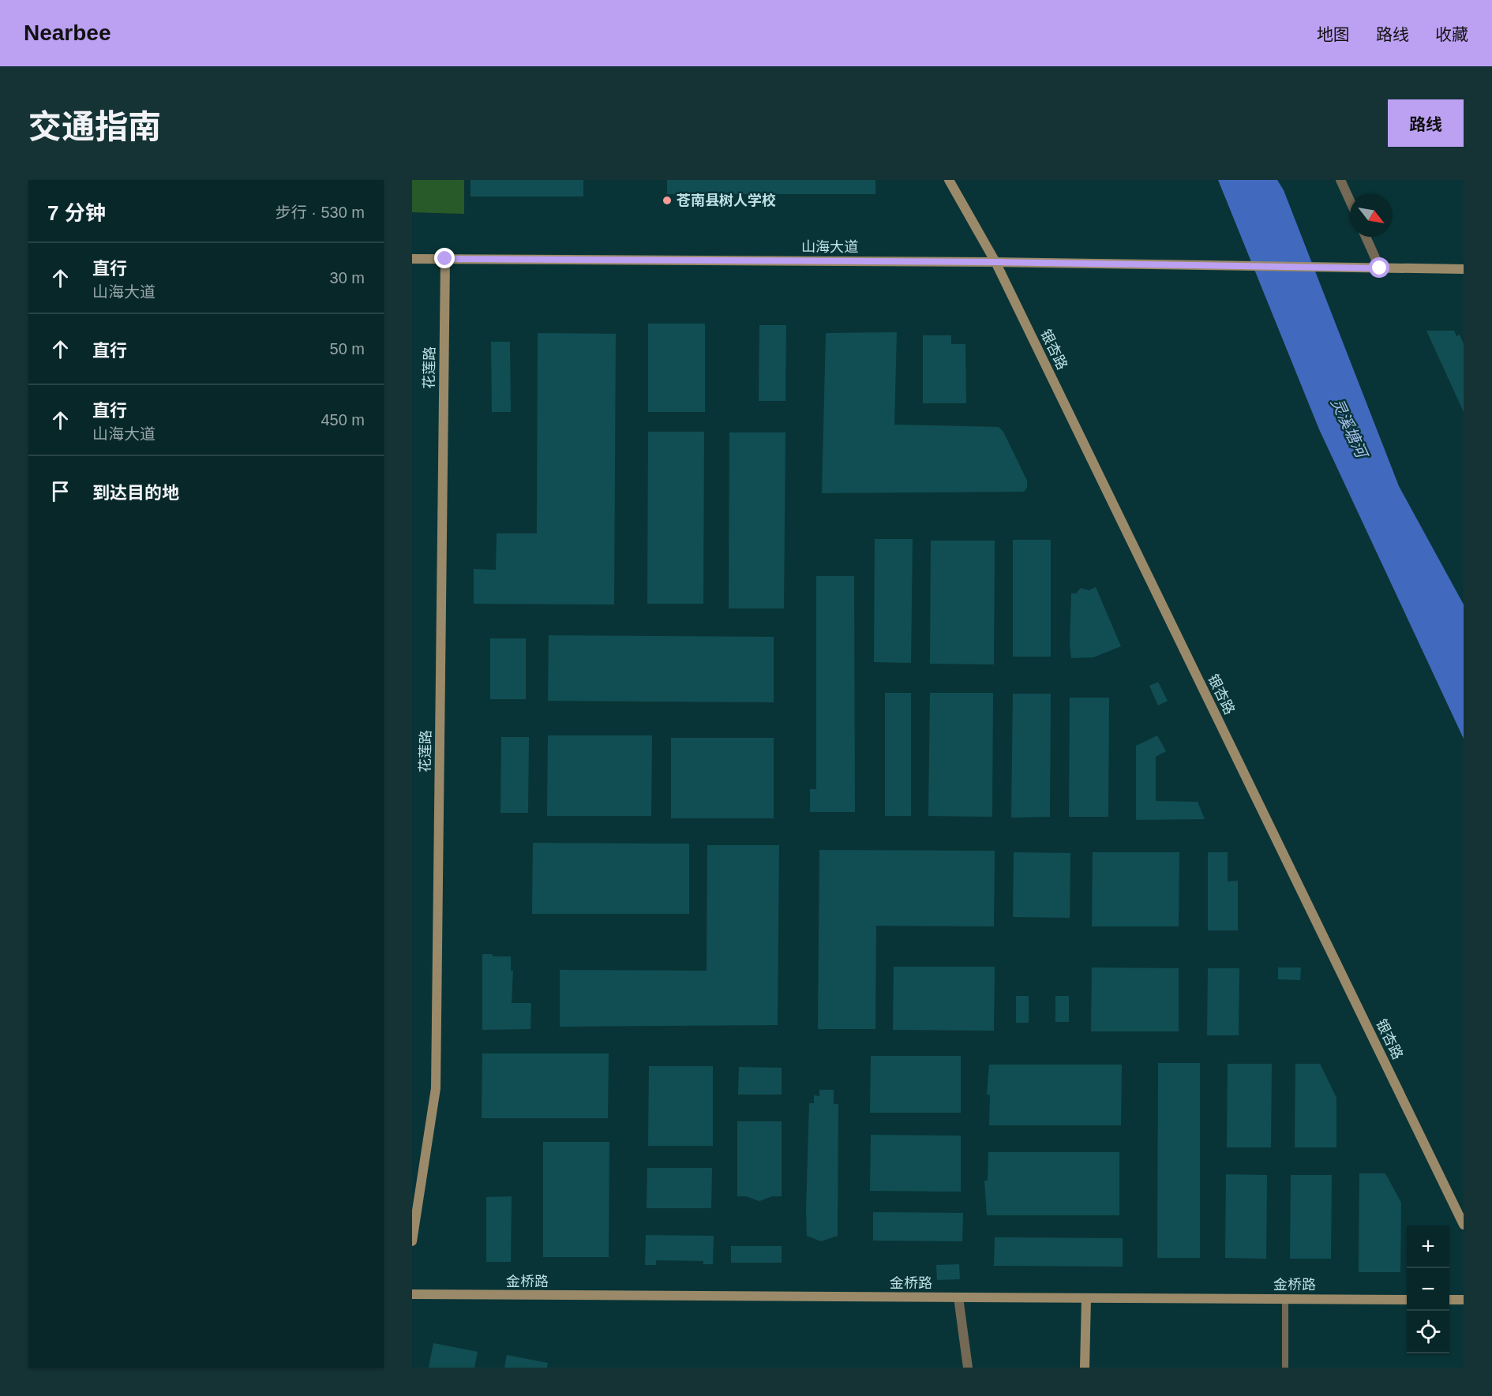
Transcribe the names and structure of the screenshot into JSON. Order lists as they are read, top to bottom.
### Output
{
  "streets": {
    "street": [
      "山海大道",
      "银杏路",
      "花莲路",
      "金桥路"
    ]
  },
  "crossings": [
    ["山海大道", "银杏路"],
    ["山海大道", "花莲路"]
  ],
  "water": ["灵溪塘河"],
  "places": ["苍南县树人学校"],
  "north": "bottom right",
  "page": {
    "header": "Nearbee",
    "nav": ["地图", "路线", "收藏"],
    "title": "交通指南",
    "buttons": "路线",
    "heading": ["7 分钟", "步行 · 530 m"],
    "list": [
      ["直行", "山海大道", "30 m"],
      ["直行", "50 m"],
      ["直行", "山海大道", "450 m"],
      "到达目的地"
    ],
    "map_buttons": ["+", "−"]
  }
}
